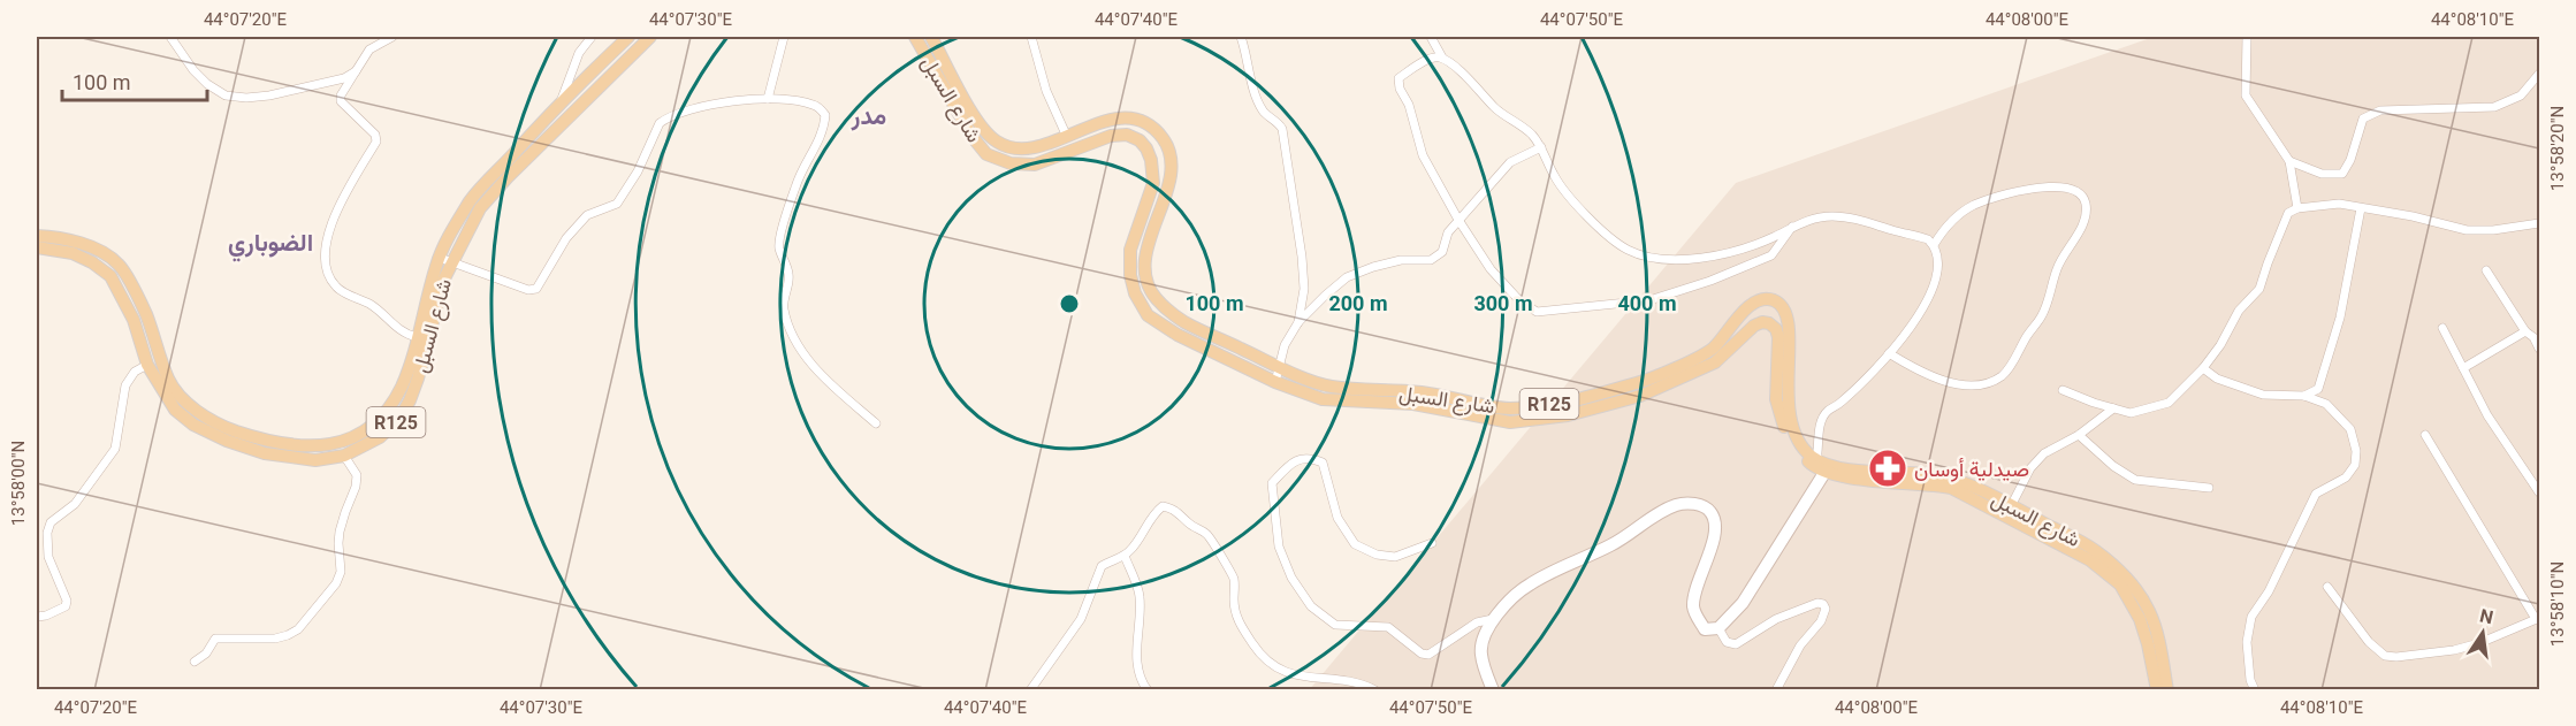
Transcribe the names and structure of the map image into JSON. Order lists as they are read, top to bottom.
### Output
{
  "streets": {
    "main road": ["شارع السبل", "R125"]
  },
  "districts": ["مدر", "الضوباري"],
  "places": {
    "pharmacy": ["صيدلية أوسان"]
  },
  "scale_bar": "100 m",
  "north": "top",
  "coordinates": [
    "44°07'20\"E",
    "44°07'30\"E",
    "44°07'40\"E",
    "44°07'50\"E",
    "44°08'00\"E",
    "44°08'10\"E",
    "13°58'20\"N",
    "13°58'00\"N",
    "13°58'10\"N"
  ],
  "rings": [
    "100 m",
    "200 m",
    "300 m",
    "400 m"
  ]
}
